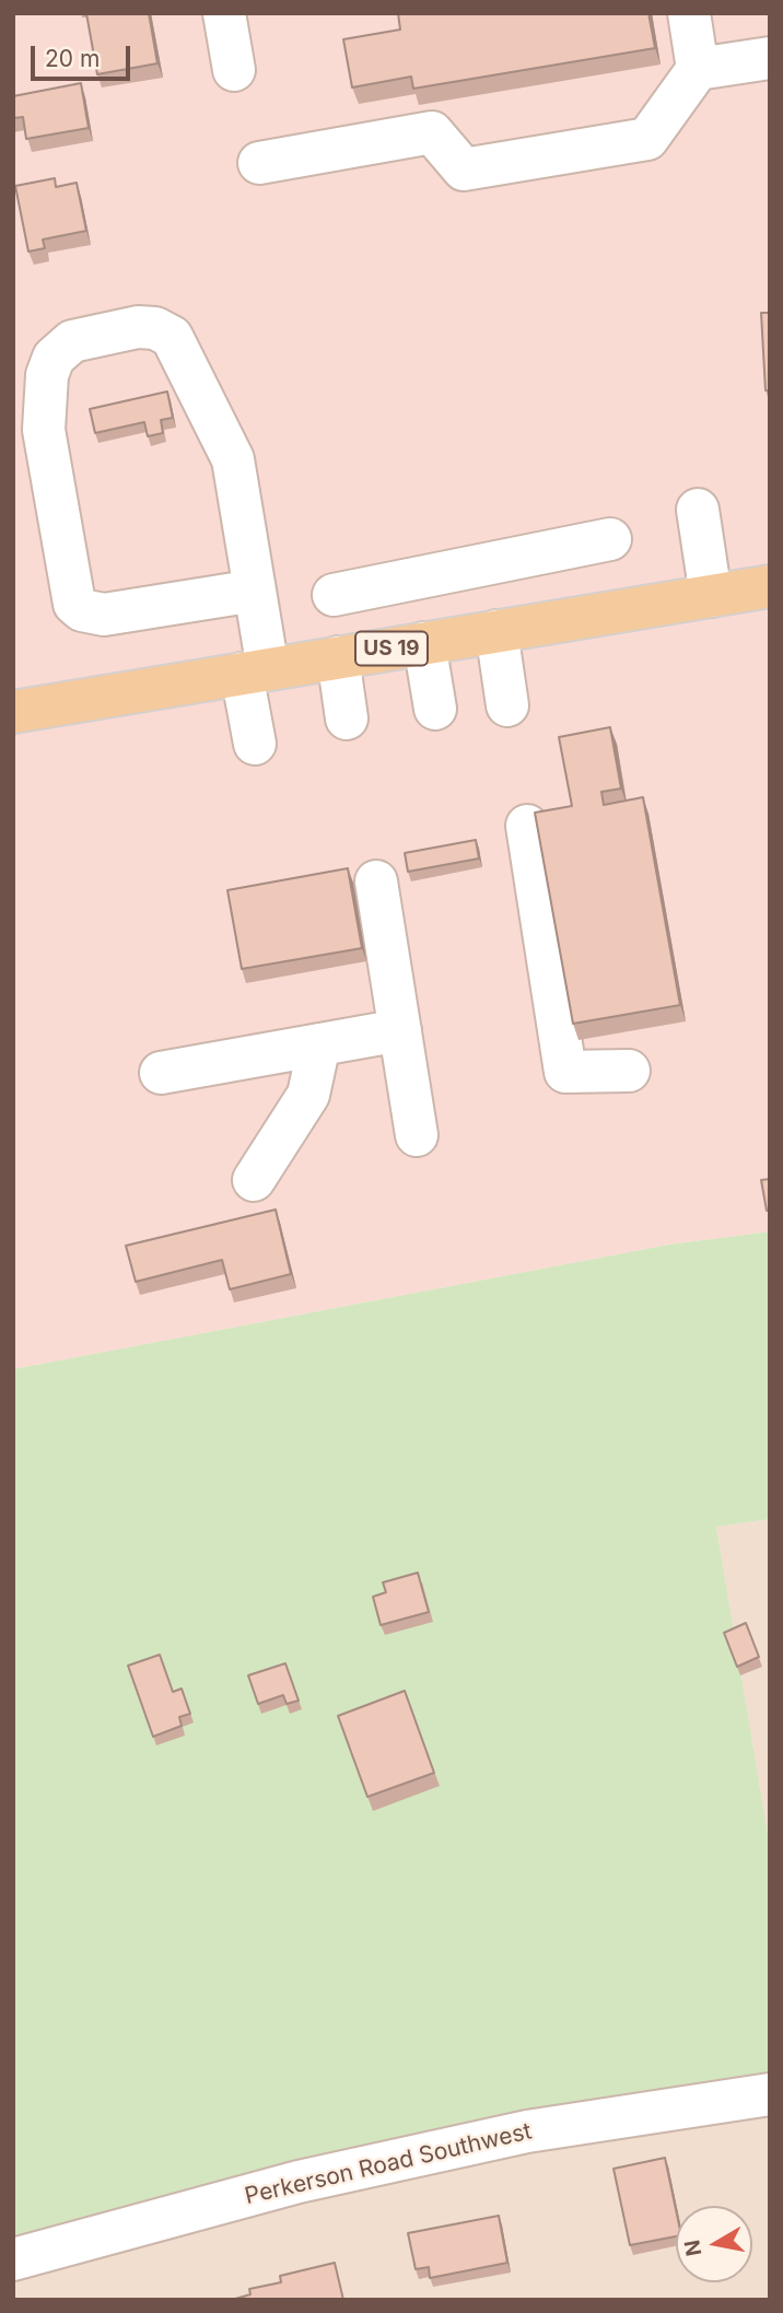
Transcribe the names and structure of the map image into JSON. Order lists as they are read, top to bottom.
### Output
{
  "streets": {
    "main road": ["US 19"],
    "street": ["Perkerson Road Southwest"]
  },
  "scale_bar": "20 m",
  "north": "left"
}
